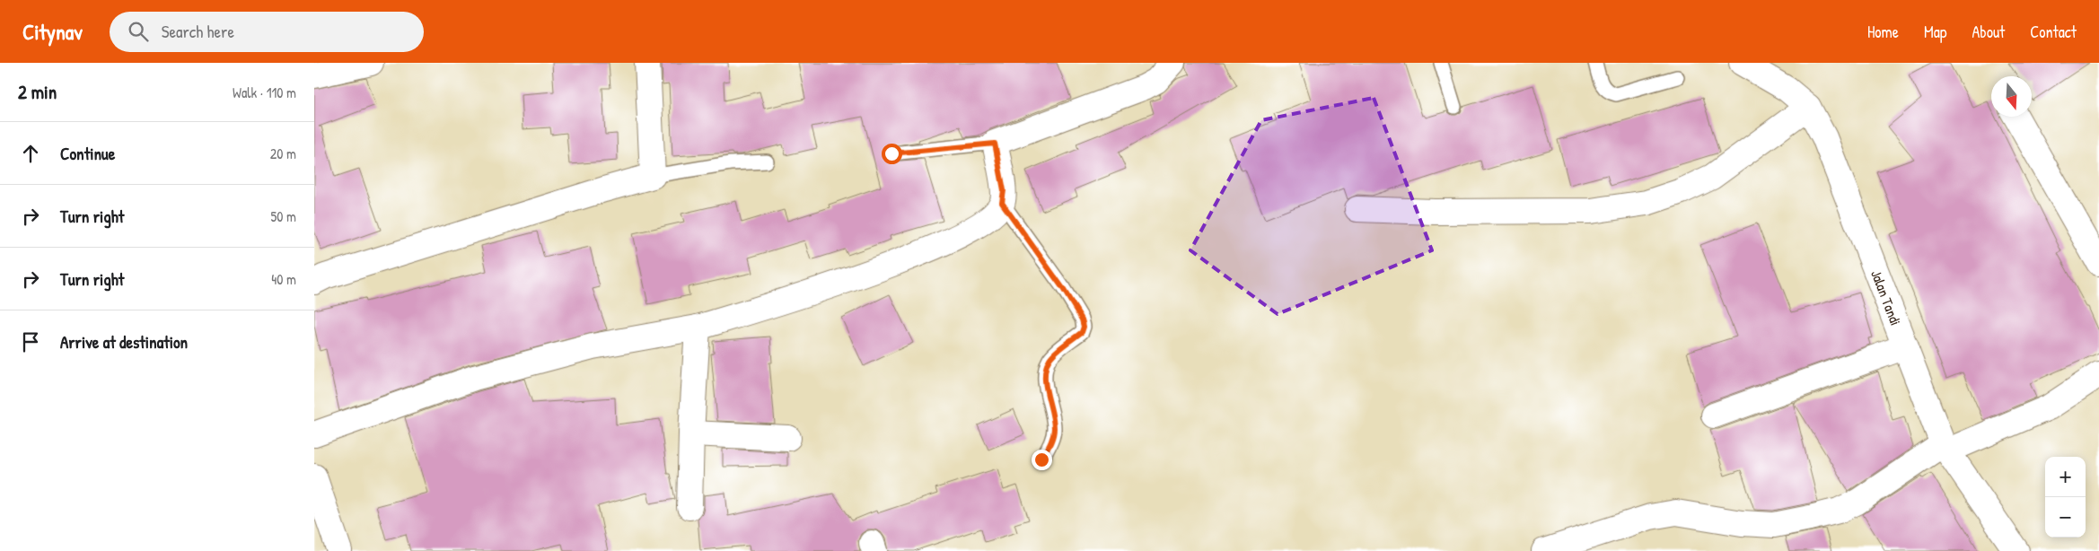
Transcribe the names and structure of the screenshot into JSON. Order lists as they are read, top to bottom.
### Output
{
  "streets": {
    "street": ["Jalan Tandi"]
  },
  "north": "bottom",
  "page": {
    "header": "Citynav",
    "search": "Search here",
    "nav": [
      "Home",
      "Map",
      "About",
      "Contact"
    ],
    "heading": ["2 min", "Walk · 110 m"],
    "list": [
      ["Continue", "20 m"],
      ["Turn right", "50 m"],
      ["Turn right", "40 m"],
      "Arrive at destination"
    ],
    "map_buttons": ["+", "−"]
  }
}
